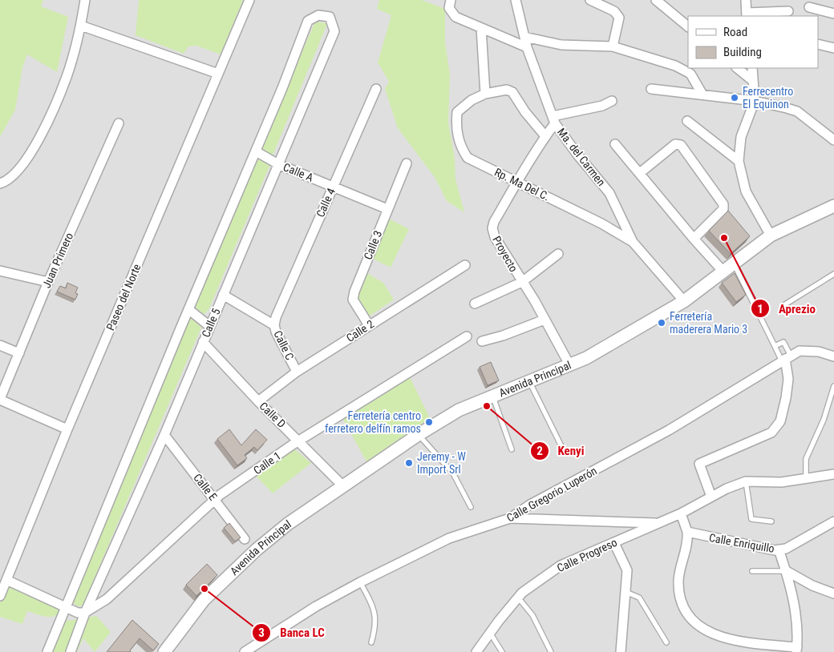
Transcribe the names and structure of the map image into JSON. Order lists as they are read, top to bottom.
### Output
{
  "streets": {
    "street": [
      "Ma. del Carmen",
      "Calle A",
      "Rp. Ma Del C.",
      "Calle 4",
      "Calle 3",
      "Proyecto",
      "Juan Primero",
      "Paseo del Norte",
      "Calle 5",
      "Calle 2",
      "Calle C",
      "Avenida Principal",
      "Calle D",
      "Calle 1",
      "Calle E",
      "Calle Gregorio Luperón",
      "Calle Enriquillo",
      "Calle Progreso"
    ]
  },
  "crossings": [
    ["Ma. del Carmen", "Rp. Ma Del C."],
    ["Ma. del Carmen", "Proyecto"],
    ["Calle A", "Calle 4"],
    ["Calle A", "Calle 3"],
    ["Calle A", "Calle 5"],
    ["Rp. Ma Del C.", "Proyecto"],
    ["Calle 4", "Calle C"],
    ["Calle 3", "Calle 2"],
    ["Proyecto", "Avenida Principal"],
    ["Calle 5", "Calle D"],
    ["Calle 5", "Calle 1"],
    ["Calle 5", "Calle E"],
    ["Calle 2", "Calle C"],
    ["Calle 2", "Calle D"],
    ["Avenida Principal", "Calle D"],
    ["Calle D", "Calle 1"],
    ["Calle 1", "Calle E"]
  ],
  "places": [
    "Ferrecentro El Equinon",
    "Aprezio",
    "Ferretería maderera Mario 3",
    "Kenyi",
    "Ferretería centro ferretero delfín ramos",
    "Jeremy - W Import Srl",
    "Banca LC"
  ],
  "legend": ["Road", "Building"]
}
